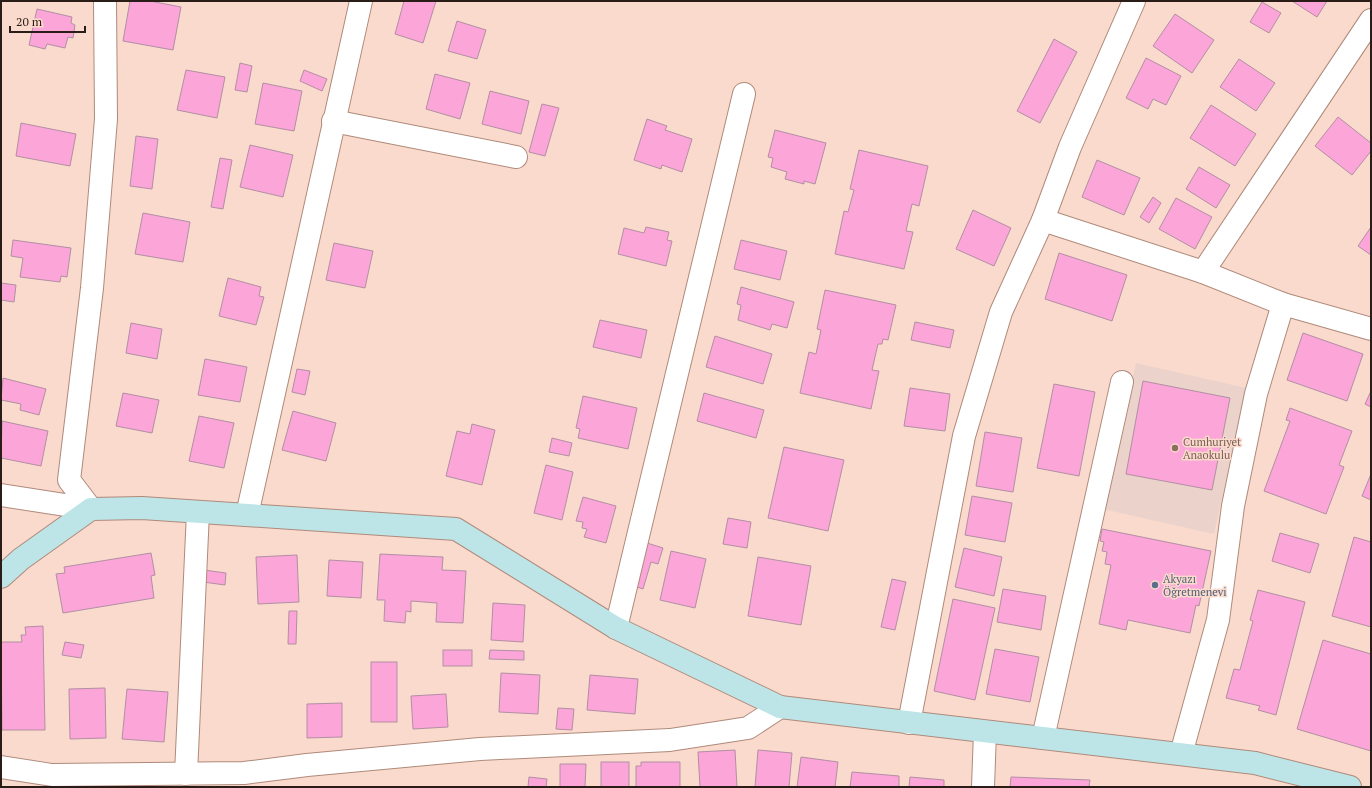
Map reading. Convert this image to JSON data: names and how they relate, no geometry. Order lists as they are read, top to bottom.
{
  "places": ["Cumhuriyet Anaokulu", "Akyazı Öğretmenevi"],
  "scale_bar": "20 m"
}
